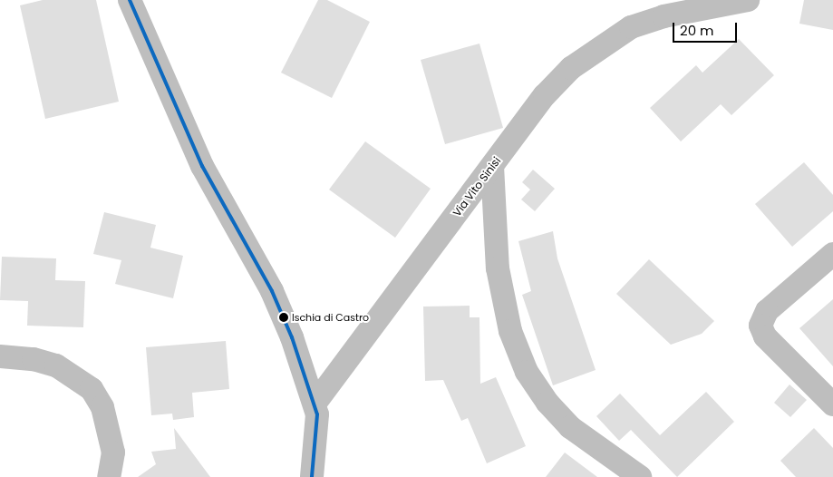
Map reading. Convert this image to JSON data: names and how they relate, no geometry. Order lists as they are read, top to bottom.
{
  "streets": {
    "street": ["Via Vito Sinisi"]
  },
  "places": ["Ischia di Castro"],
  "scale_bar": "20 m"
}
